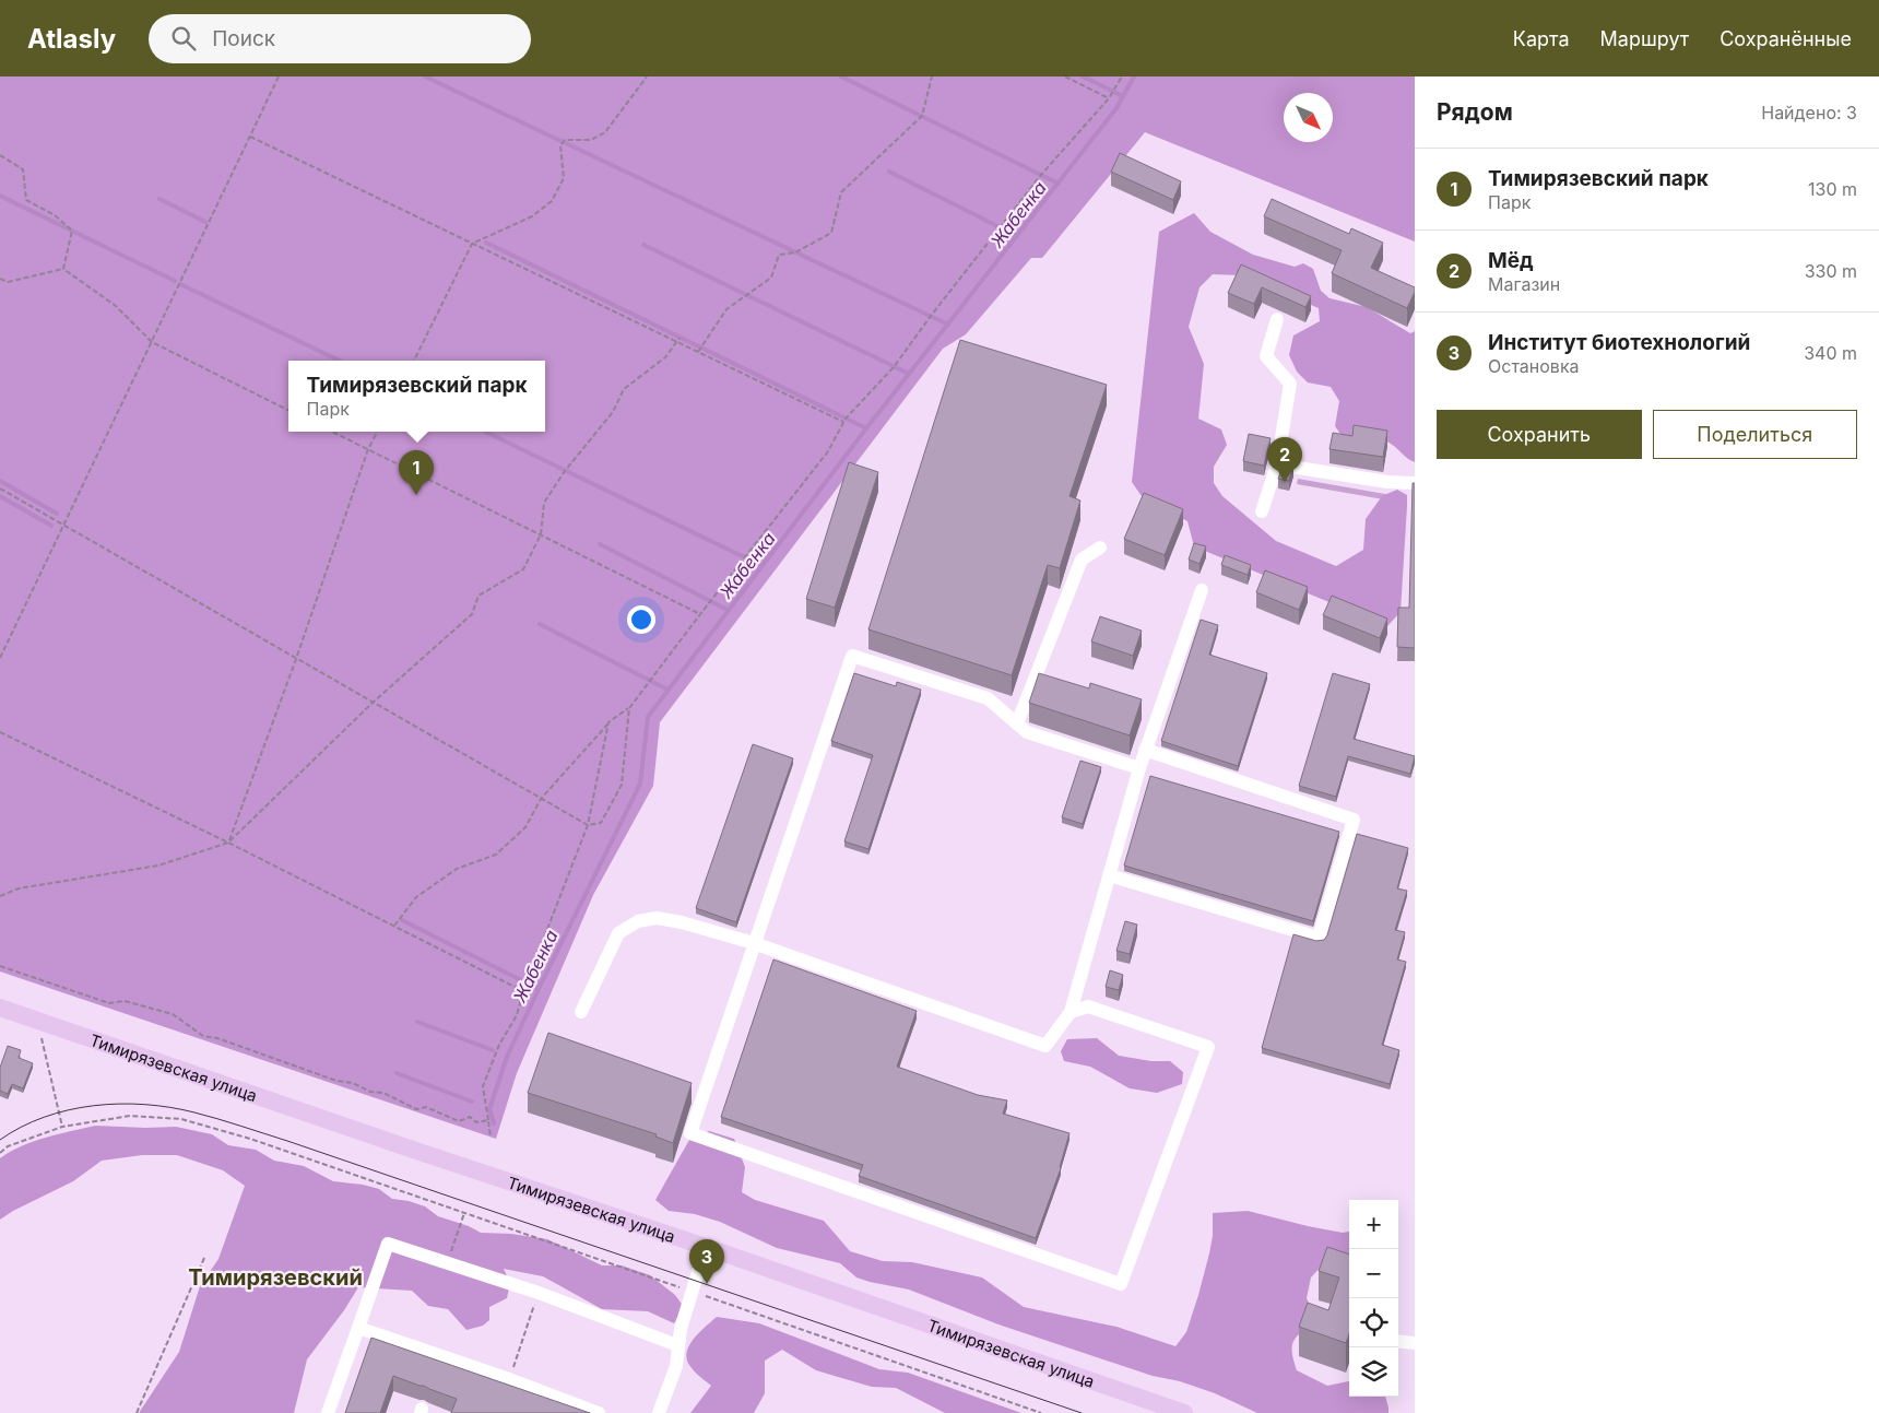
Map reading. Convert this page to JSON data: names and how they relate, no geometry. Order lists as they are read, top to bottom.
{
  "streets": {
    "main road": ["Тимирязевская улица"]
  },
  "districts": ["Тимирязевский"],
  "water": ["Жабенка"],
  "north": "bottom right",
  "page": {
    "header": "Atlasly",
    "search": "Поиск",
    "nav": ["Карта", "Маршрут", "Сохранённые"],
    "heading": ["Рядом", "Найдено: 3"],
    "list": [
      {
        "mark": "1",
        "name": "Тимирязевский парк",
        "note": "Парк",
        "value": "130 m"
      },
      {
        "mark": "2",
        "name": "Мёд",
        "note": "Магазин",
        "value": "330 m"
      },
      {
        "mark": "3",
        "name": "Институт биотехнологий",
        "note": "Остановка",
        "value": "340 m"
      }
    ],
    "popup": ["Тимирязевский парк", "Парк"],
    "buttons": ["Сохранить", "Поделиться"],
    "pins": ["2", "1", "3"],
    "map_buttons": ["+", "−"]
  }
}
